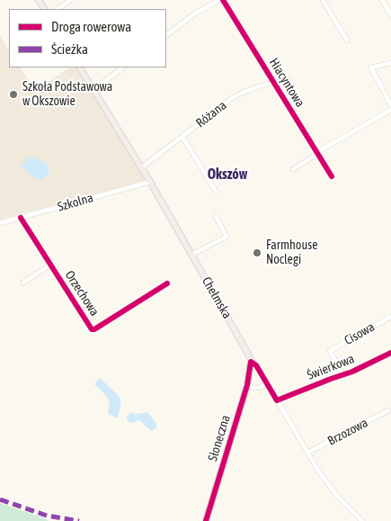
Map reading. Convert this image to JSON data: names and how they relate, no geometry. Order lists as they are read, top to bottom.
{
  "streets": {
    "main road": ["Chełmska", "Słoneczna"],
    "street": [
      "Hiacyntowa",
      "Różana",
      "Szkolna",
      "Orzechowa",
      "Cisowa",
      "Świerkowa",
      "Brzozowa"
    ]
  },
  "crossings": [
    ["Hiacyntowa", "Różana"],
    ["Różana", "Chełmska"],
    ["Szkolna", "Orzechowa"],
    ["Szkolna", "Chełmska"],
    ["Chełmska", "Świerkowa"],
    ["Chełmska", "Brzozowa"],
    ["Chełmska", "Słoneczna"],
    ["Cisowa", "Świerkowa"]
  ],
  "districts": ["Okszów"],
  "places": ["Szkoła Podstawowa w Okszowie", "Farmhouse Noclegi"],
  "legend": ["Droga rowerowa", "Ścieżka"]
}
